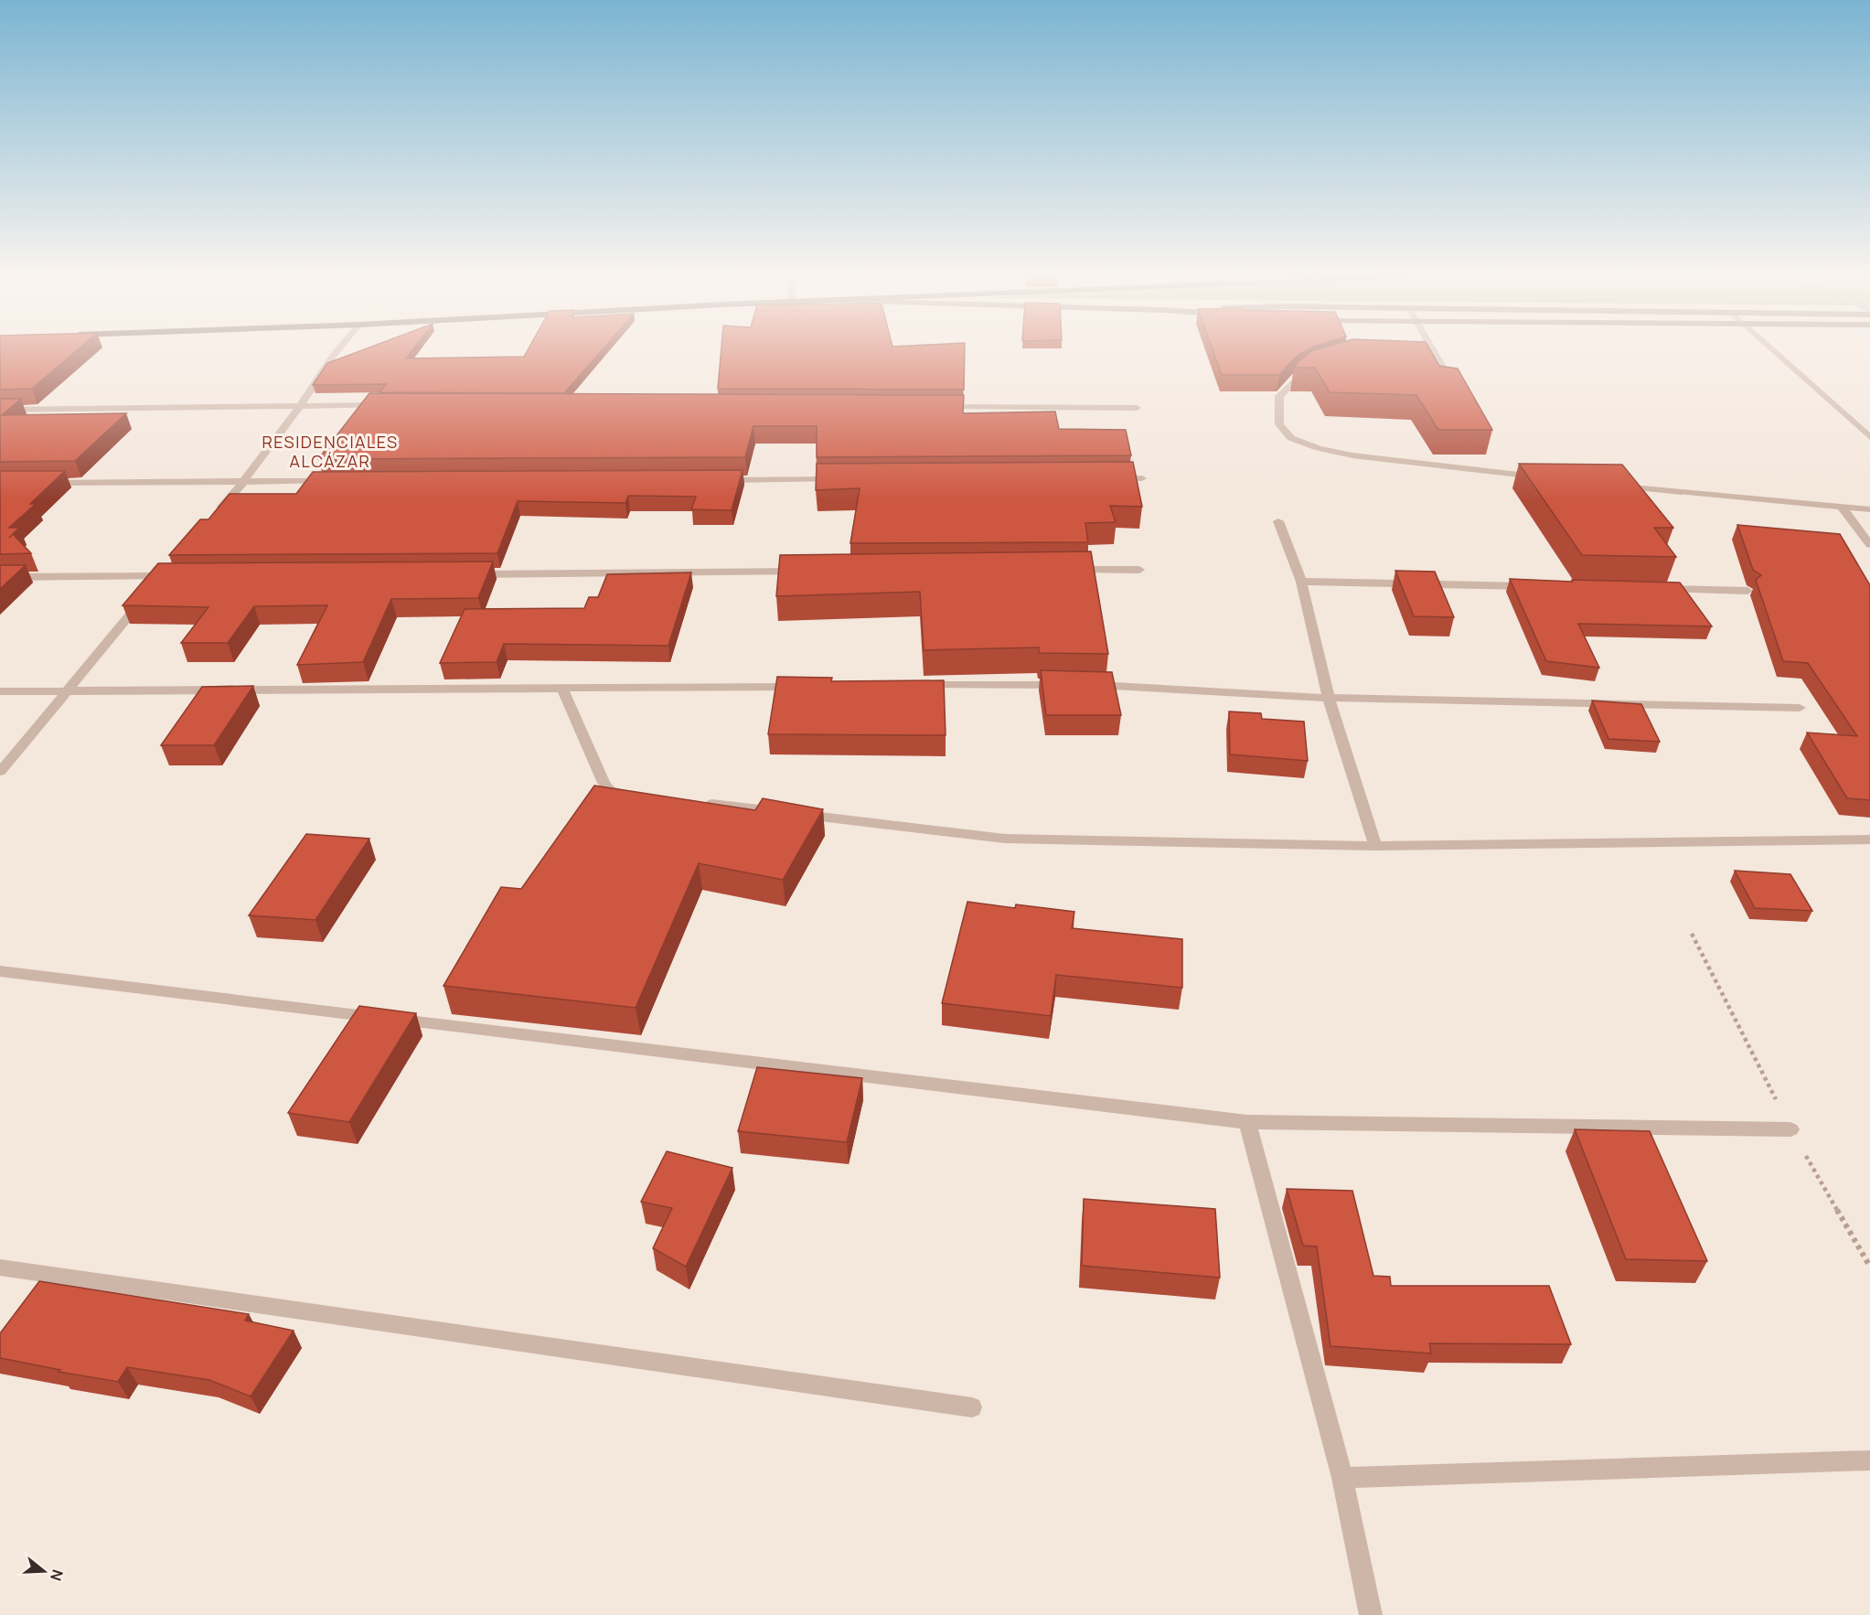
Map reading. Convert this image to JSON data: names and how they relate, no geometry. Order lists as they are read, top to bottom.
{
  "districts": ["RESIDENCIALES ALCÁZAR"],
  "north": "right"
}
